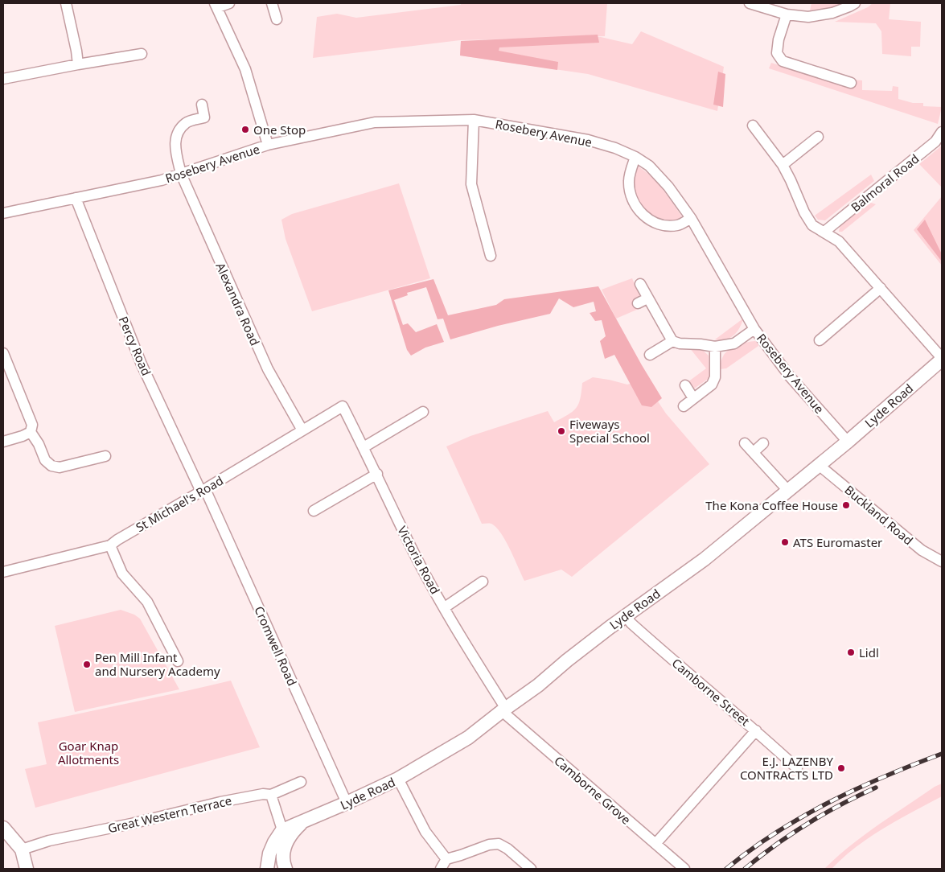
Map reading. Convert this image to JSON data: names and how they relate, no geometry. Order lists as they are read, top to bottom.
{
  "streets": {
    "street": [
      "Rosebery Avenue",
      "Balmoral Road",
      "Alexandra Road",
      "Percy Road",
      "Lyde Road",
      "St Michael's Road",
      "Buckland Road",
      "Victoria Road",
      "Cromwell Road",
      "Camborne Street",
      "Camborne Grove",
      "Great Western Terrace"
    ]
  },
  "crossings": [
    ["Rosebery Avenue", "Alexandra Road"],
    ["Rosebery Avenue", "Percy Road"],
    ["Rosebery Avenue", "Lyde Road"],
    ["Alexandra Road", "St Michael's Road"],
    ["Percy Road", "St Michael's Road"],
    ["Percy Road", "Cromwell Road"],
    ["Lyde Road", "Buckland Road"],
    ["Lyde Road", "Victoria Road"],
    ["Lyde Road", "Cromwell Road"],
    ["Lyde Road", "Camborne Street"],
    ["Lyde Road", "Camborne Grove"],
    ["St Michael's Road", "Victoria Road"],
    ["St Michael's Road", "Cromwell Road"],
    ["Victoria Road", "Camborne Grove"]
  ],
  "parks": ["Goar Knap Allotments"],
  "places": [
    "One Stop",
    "Fiveways Special School",
    "The Kona Coffee House",
    "ATS Euromaster",
    "Lidl",
    "Pen Mill Infant and Nursery Academy",
    "E.J. LAZENBY CONTRACTS LTD"
  ]
}
